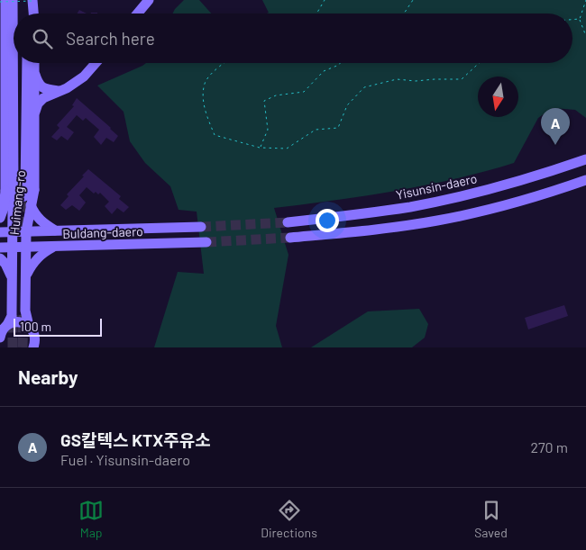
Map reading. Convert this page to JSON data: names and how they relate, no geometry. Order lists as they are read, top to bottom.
{
  "streets": {
    "main road": ["Yisunsin-daero", "Huimang-ro", "Buldang-daero"]
  },
  "crossings": [
    ["Huimang-ro", "Buldang-daero"]
  ],
  "scale_bar": "100 m",
  "north": "bottom",
  "page": {
    "search": "Search here",
    "pins": "A",
    "scale": "100 m",
    "heading": "Nearby",
    "list": [
      {
        "mark": "A",
        "name": "GS칼텍스 KTX주유소",
        "note": "Fuel · Yisunsin-daero",
        "value": "270 m"
      }
    ],
    "nav": ["Map", "Directions", "Saved"]
  }
}
